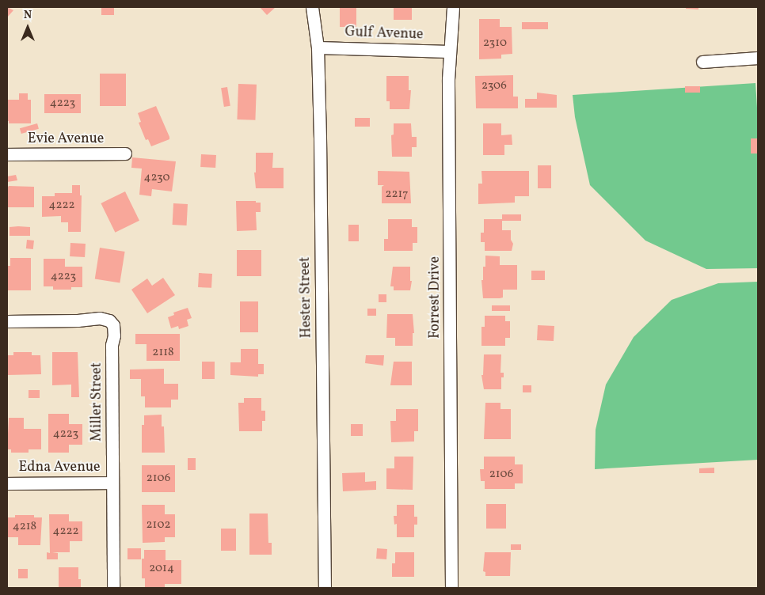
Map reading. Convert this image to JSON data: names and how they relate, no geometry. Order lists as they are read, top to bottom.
{
  "streets": {
    "street": [
      "Gulf Avenue",
      "Evie Avenue",
      "Hester Street",
      "Forrest Drive",
      "Miller Street",
      "Edna Avenue"
    ]
  },
  "crossings": [
    ["Gulf Avenue", "Hester Street"],
    ["Gulf Avenue", "Forrest Drive"],
    ["Miller Street", "Edna Avenue"]
  ],
  "house_numbers": [
    "2310",
    "2306",
    "4223",
    "4230",
    "2217",
    "4222",
    "4223",
    "2118",
    "4223",
    "2106",
    "2106",
    "2102",
    "4218",
    "4222",
    "2014"
  ],
  "north": "top"
}
